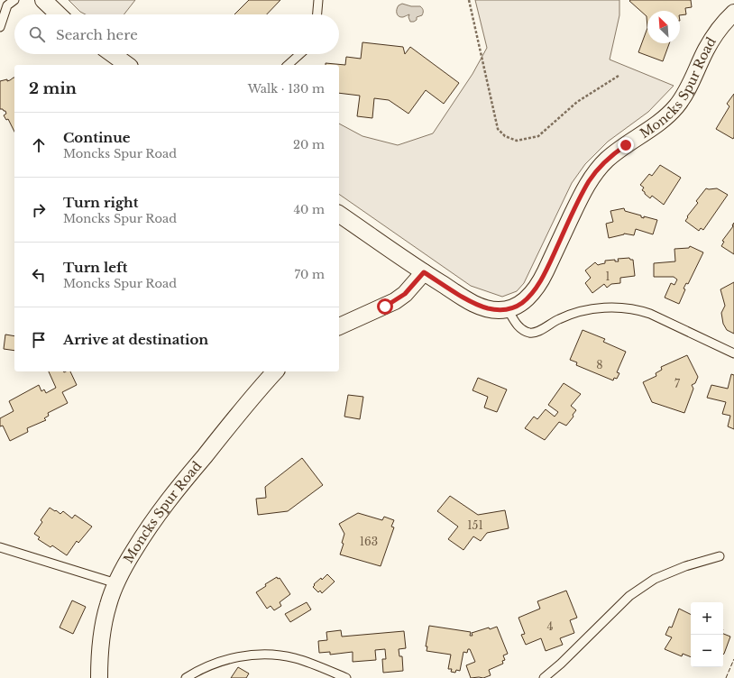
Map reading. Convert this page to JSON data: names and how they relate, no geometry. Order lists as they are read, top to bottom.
{
  "streets": {
    "street": ["Moncks Spur Road"]
  },
  "house_numbers": [
    "1",
    "8",
    "7",
    "151",
    "163",
    "4"
  ],
  "north": "top left",
  "page": {
    "search": "Search here",
    "heading": ["2 min", "Walk · 130 m"],
    "list": [
      ["Continue", "Moncks Spur Road", "20 m"],
      ["Turn right", "Moncks Spur Road", "40 m"],
      ["Turn left", "Moncks Spur Road", "70 m"],
      "Arrive at destination"
    ],
    "map_buttons": ["+", "−"]
  }
}
